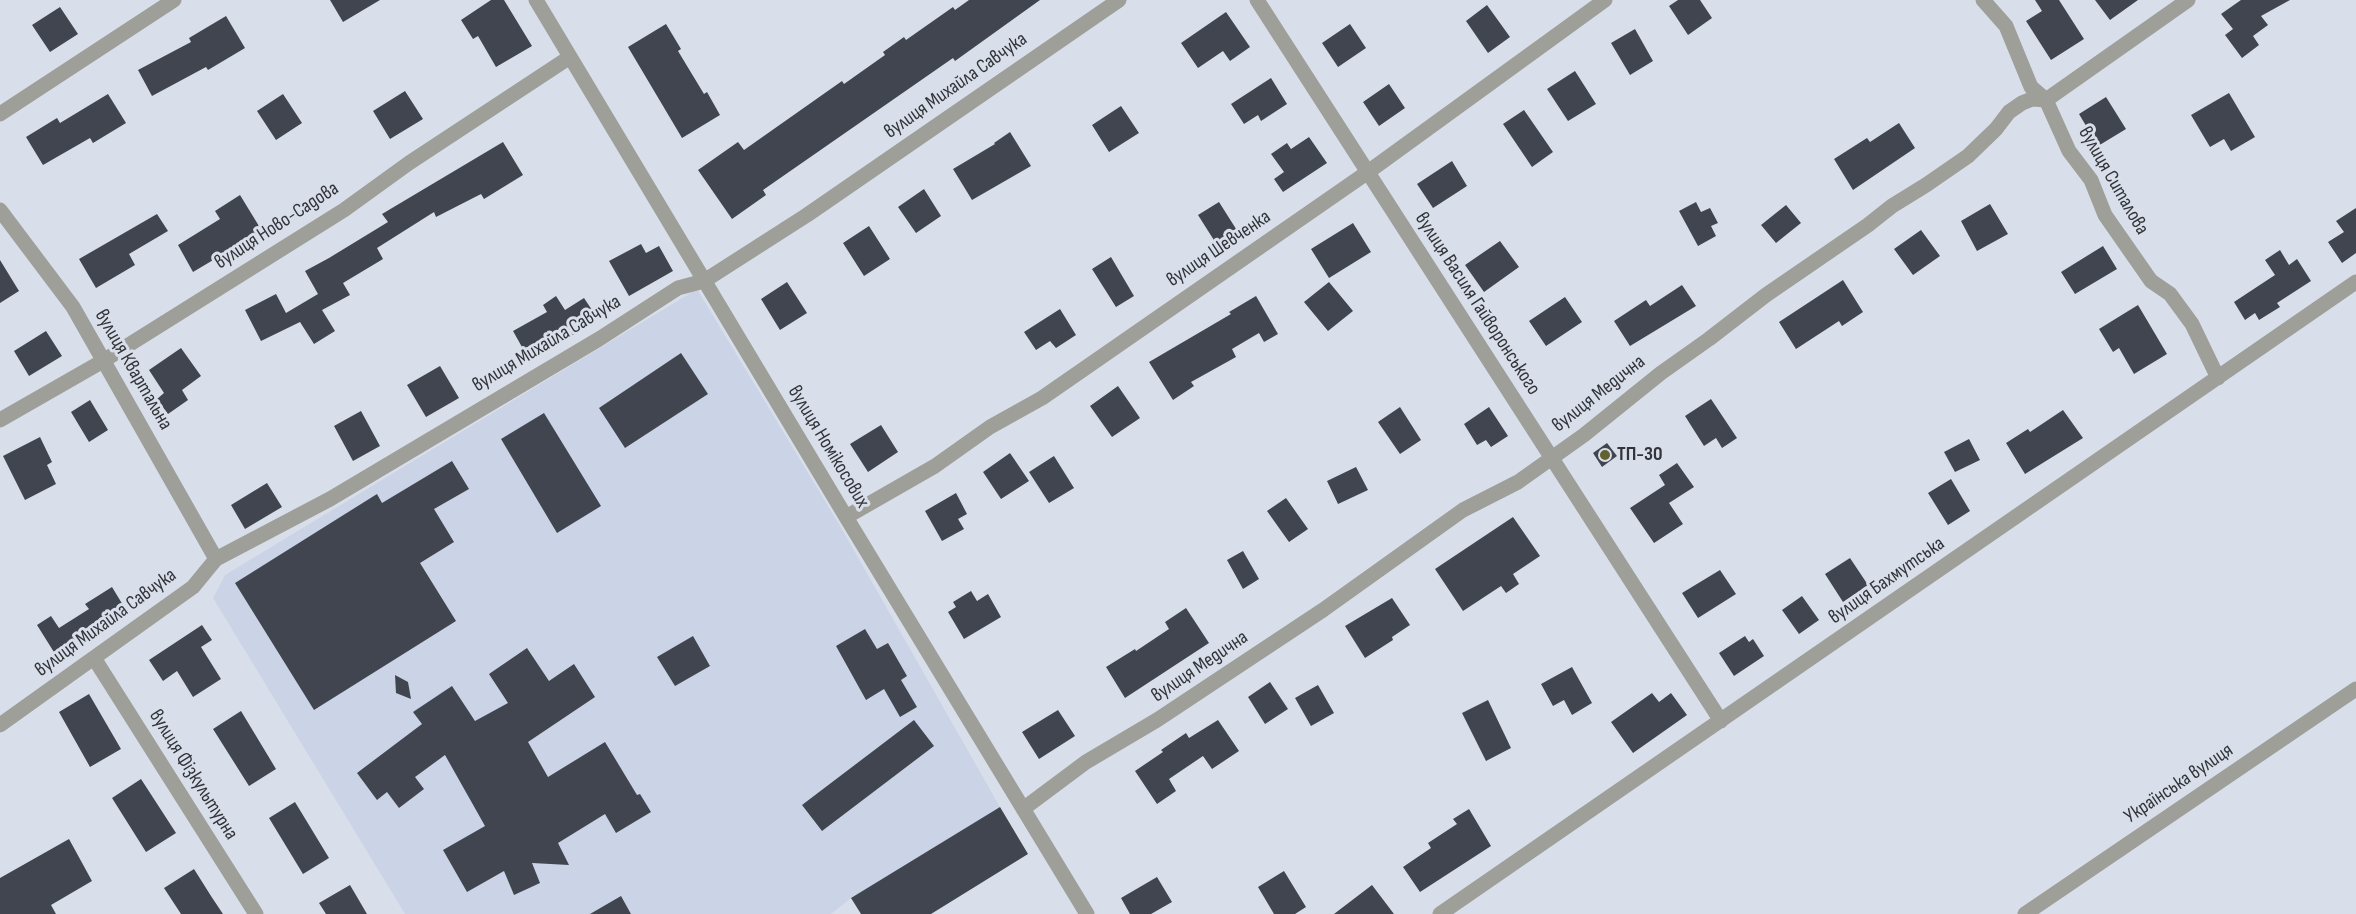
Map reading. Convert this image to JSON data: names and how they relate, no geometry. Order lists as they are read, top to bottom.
{
  "streets": {
    "street": [
      "вулиця Михайла Савчука",
      "вулиця Ситалова",
      "вулиця Ново-Садова",
      "вулиця Шевченка",
      "вулиця Василя Гайворонського",
      "вулиця Квартальна",
      "вулиця Медична",
      "вулиця Номікосових",
      "вулиця Бахмутська",
      "вулиця Фізкультурна",
      "Українська вулиця"
    ]
  },
  "crossings": [
    ["вулиця Михайла Савчука", "вулиця Квартальна"],
    ["вулиця Михайла Савчука", "вулиця Номікосових"],
    ["вулиця Михайла Савчука", "вулиця Фізкультурна"],
    ["вулиця Ситалова", "вулиця Медична"],
    ["вулиця Ситалова", "вулиця Бахмутська"],
    ["вулиця Ново-Садова", "вулиця Квартальна"],
    ["вулиця Ново-Садова", "вулиця Номікосових"],
    ["вулиця Шевченка", "вулиця Василя Гайворонського"],
    ["вулиця Шевченка", "вулиця Номікосових"],
    ["вулиця Василя Гайворонського", "вулиця Медична"],
    ["вулиця Василя Гайворонського", "вулиця Бахмутська"],
    ["вулиця Медична", "вулиця Номікосових"]
  ],
  "places": ["ТП-30"]
}
